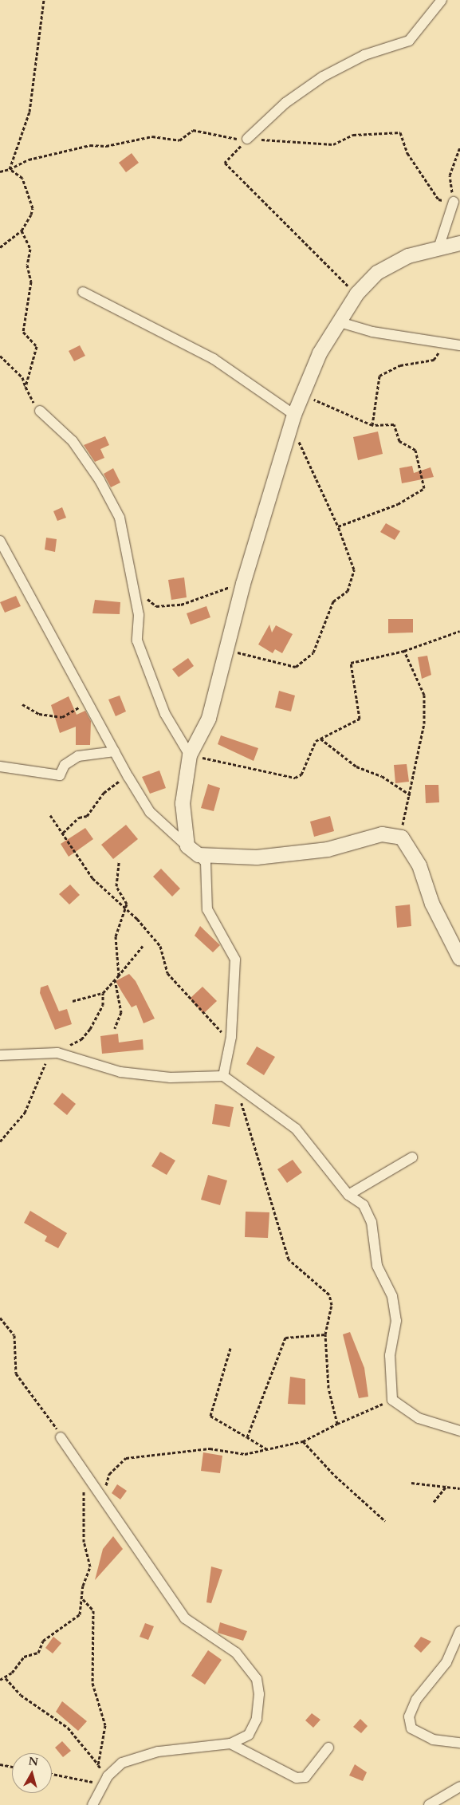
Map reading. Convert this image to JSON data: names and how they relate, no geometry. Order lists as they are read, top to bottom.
{
  "north": "top"
}
